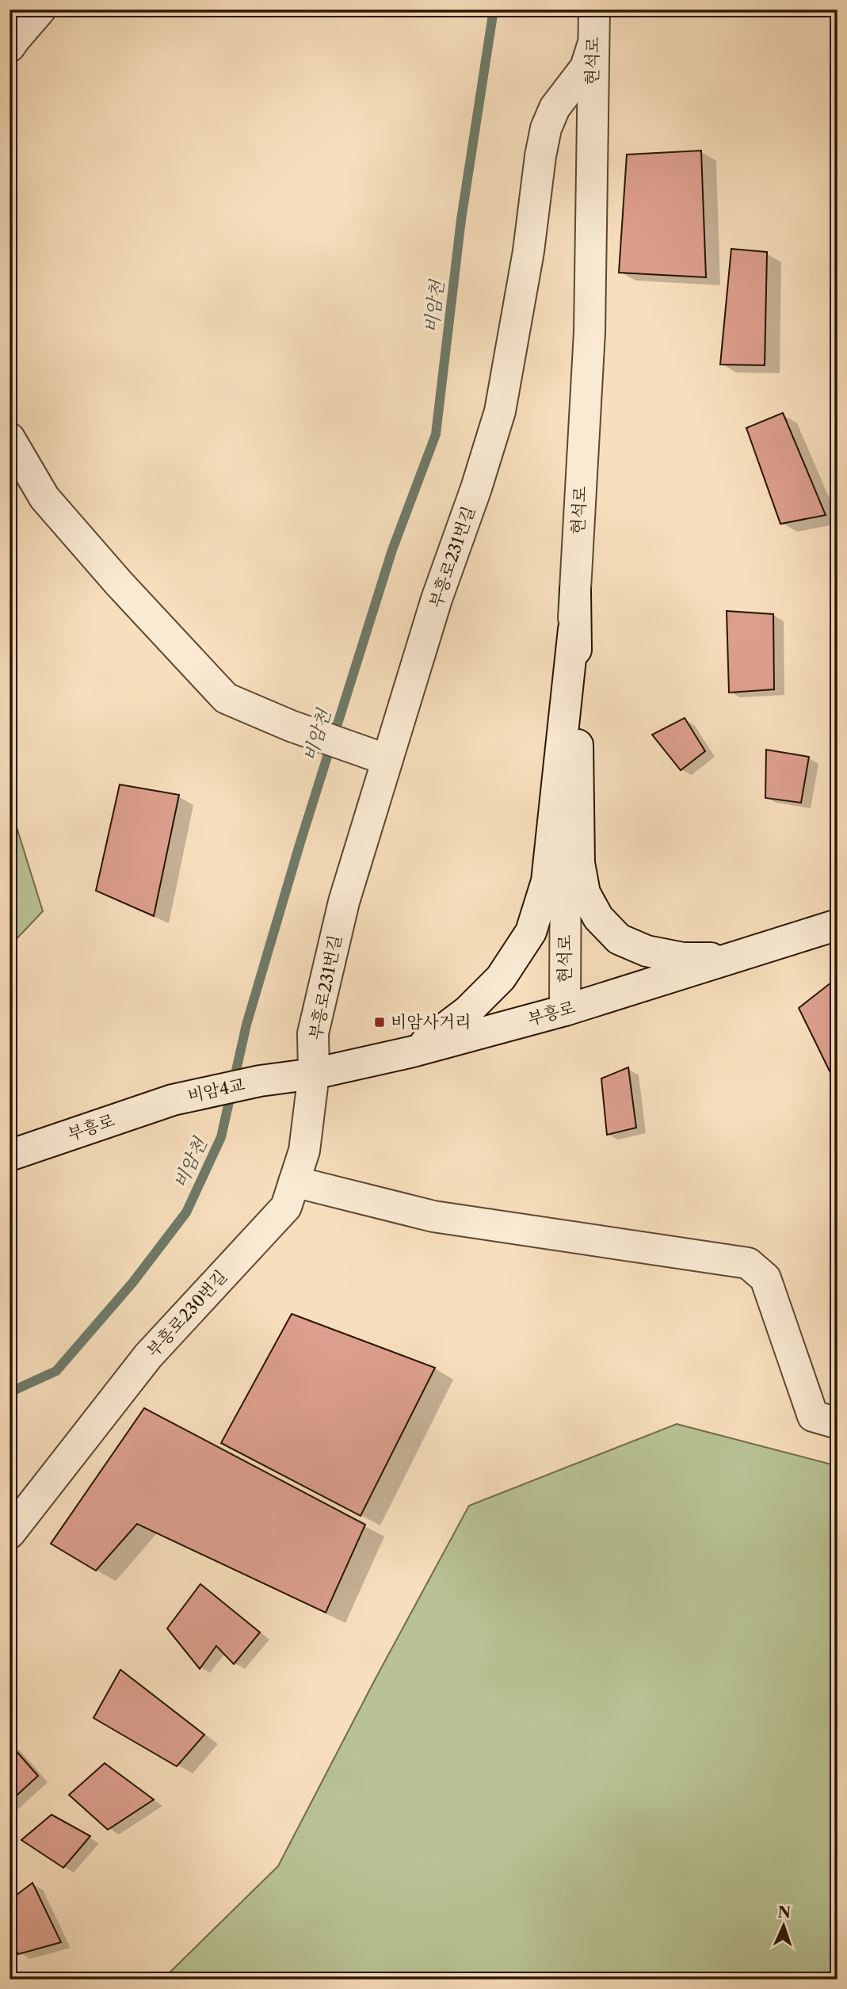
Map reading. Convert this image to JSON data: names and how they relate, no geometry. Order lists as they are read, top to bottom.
{
  "streets": {
    "street": [
      "현석로",
      "부흥로231번길",
      "부흥로",
      "비암4교",
      "부흥로230번길"
    ]
  },
  "crossings": [
    ["현석로", "부흥로231번길"],
    ["현석로", "부흥로"],
    ["부흥로231번길", "부흥로"],
    ["부흥로231번길", "부흥로230번길"],
    ["부흥로", "비암4교"],
    ["부흥로", "부흥로230번길"]
  ],
  "water": ["비암천"],
  "places": {
    "transit": ["비암사거리"]
  },
  "north": "top"
}
